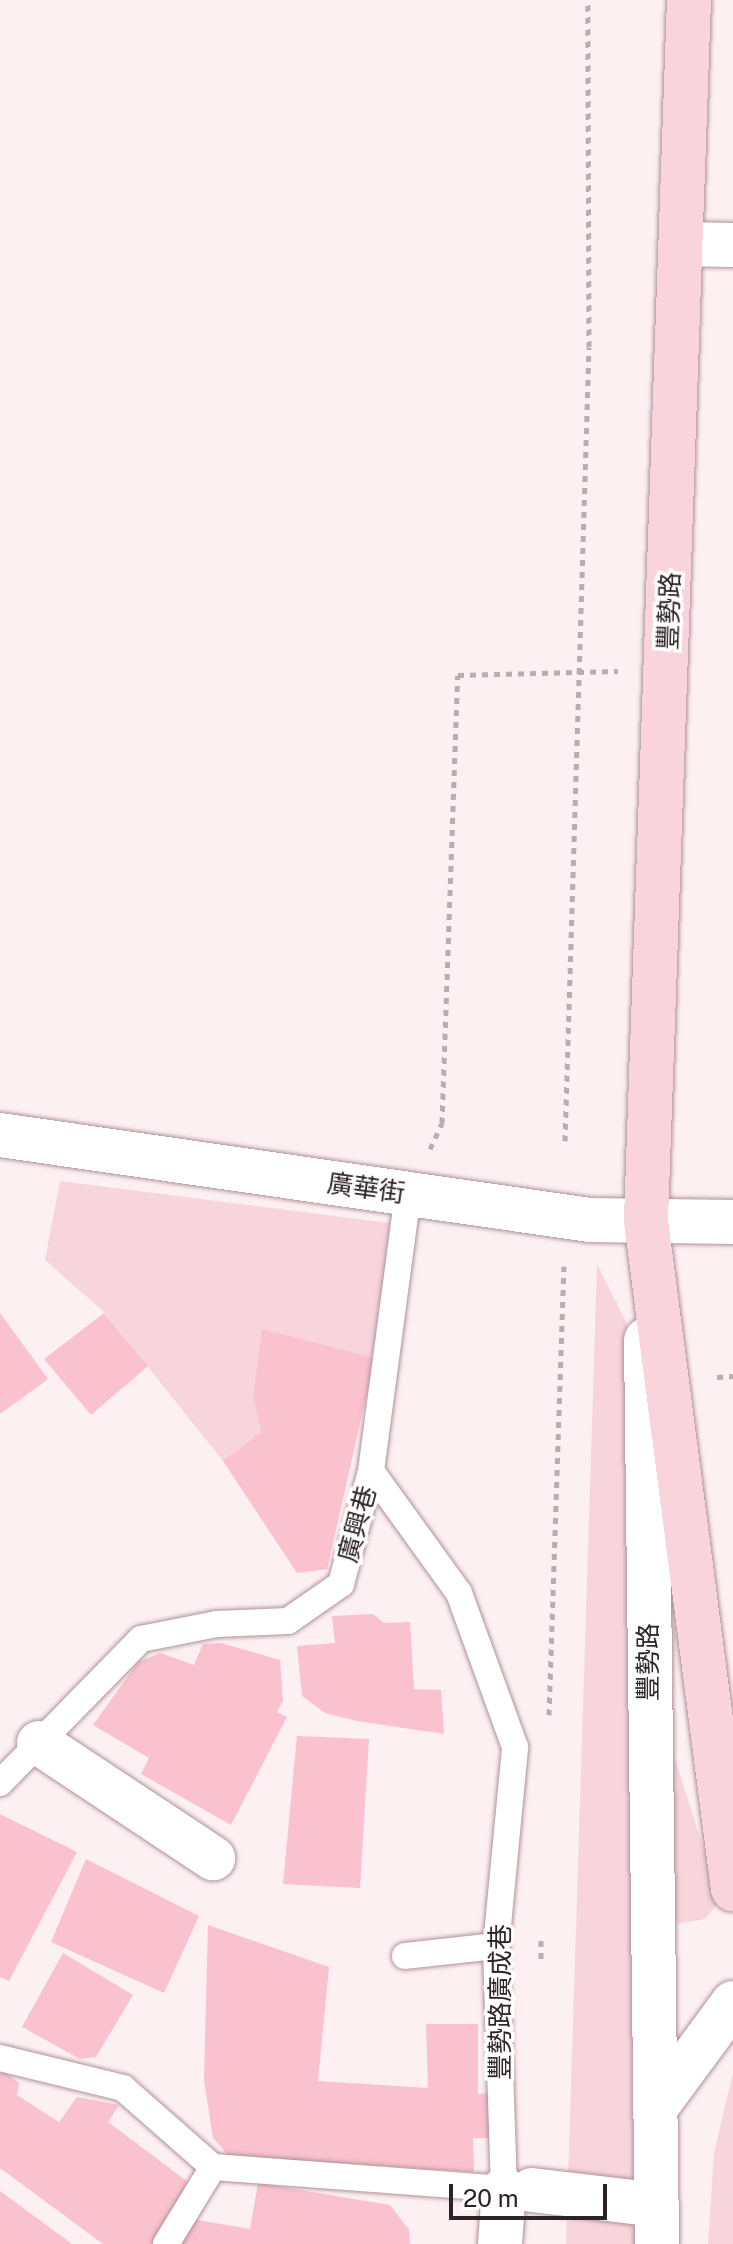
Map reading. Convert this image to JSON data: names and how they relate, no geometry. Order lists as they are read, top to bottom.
{
  "streets": {
    "main road": ["豐勢路"],
    "street": ["廣華街"],
    "lane": ["廣興巷", "豐勢路廣成巷"]
  },
  "crossings": [
    ["豐勢路", "廣華街"],
    ["廣華街", "廣興巷"],
    ["廣興巷", "豐勢路廣成巷"]
  ],
  "scale_bar": "20 m"
}
